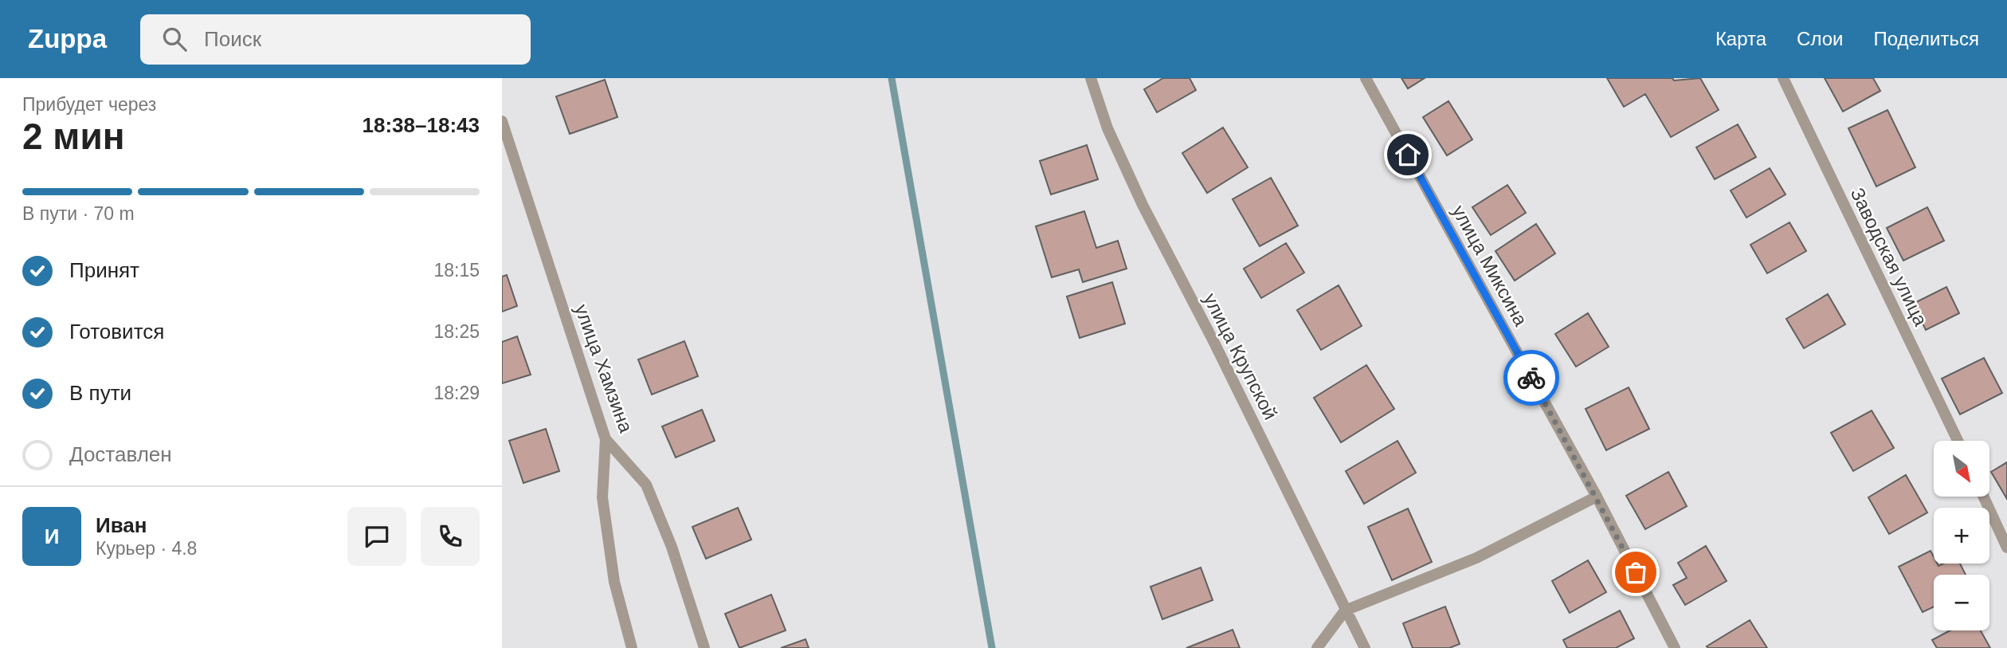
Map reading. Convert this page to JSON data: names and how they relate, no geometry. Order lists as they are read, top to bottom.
{
  "streets": {
    "street": [
      "Заводская улица",
      "улица Миксина",
      "улица Крупской",
      "улица Хамзина"
    ]
  },
  "north": "bottom right",
  "page": {
    "header": "Zuppa",
    "search": "Поиск",
    "nav": ["Карта", "Слои", "Поделиться"],
    "heading": ["2 мин", "Прибудет через", "18:38–18:43"],
    "panel": ["Иван", "Курьер · 4.8"],
    "bar": "В пути · 70 m",
    "list": [
      ["Принят", "18:15"],
      ["Готовится", "18:25"],
      ["В пути", "18:29"],
      "Доставлен"
    ],
    "map_buttons": ["+", "−"],
    "round": "И"
  }
}
